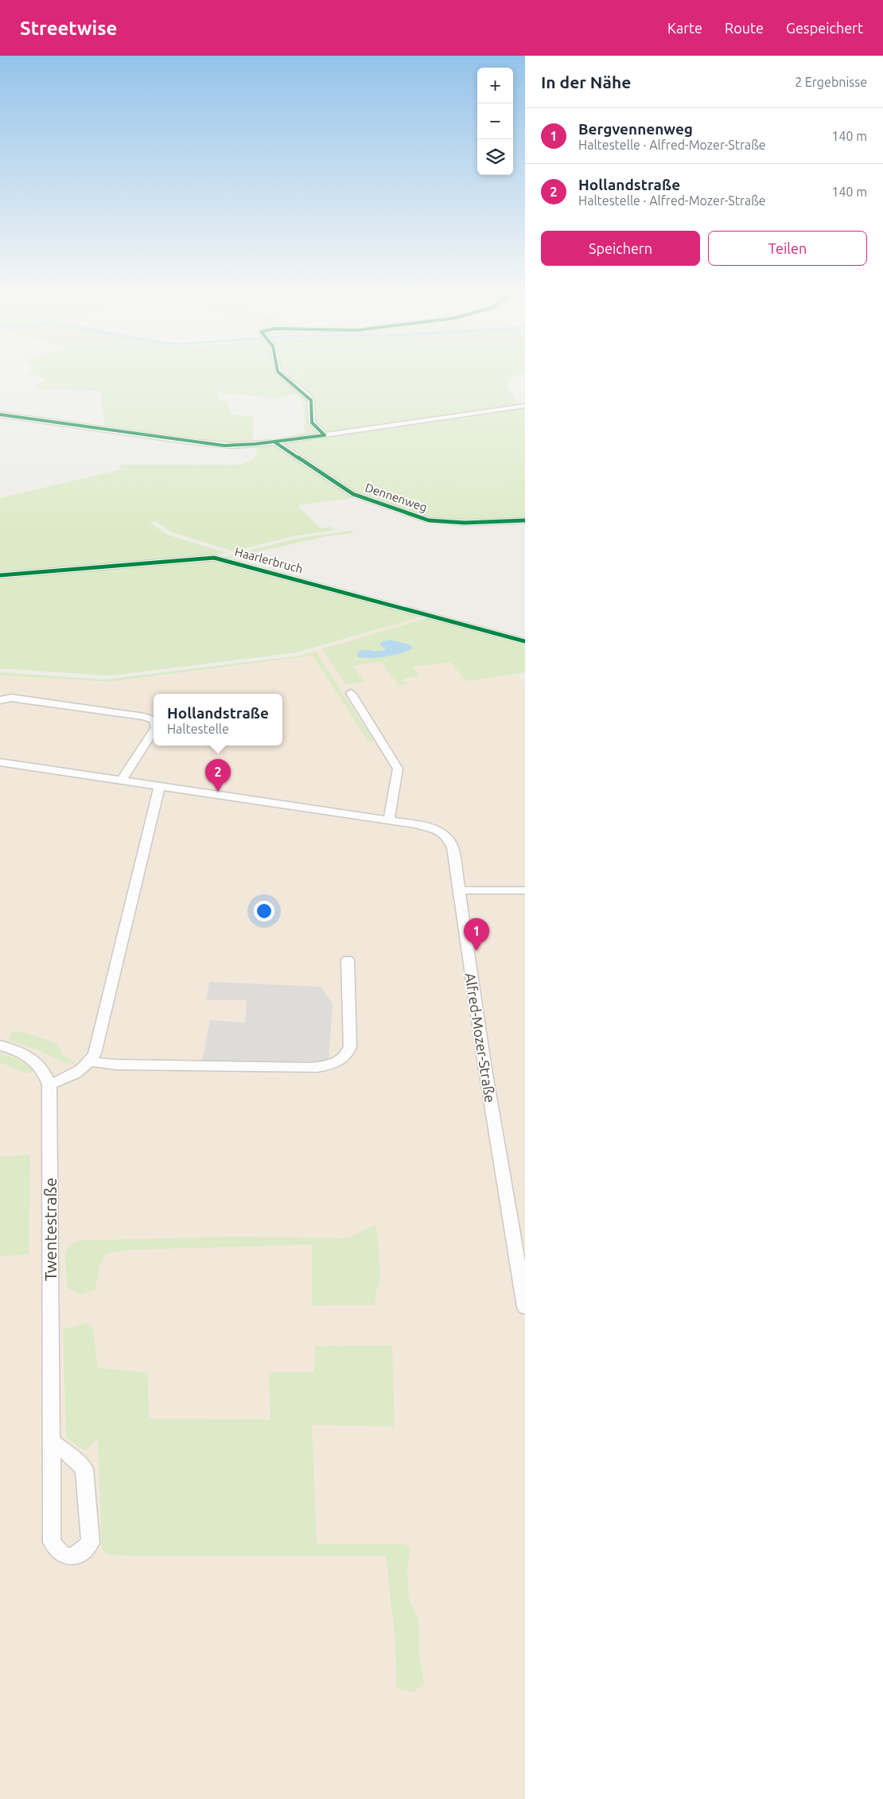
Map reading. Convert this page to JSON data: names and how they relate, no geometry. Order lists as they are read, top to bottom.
{
  "streets": {
    "street": [
      "Dennenweg",
      "Haarlerbruch",
      "Alfred-Mozer-Straße",
      "Twentestraße"
    ]
  },
  "page": {
    "header": "Streetwise",
    "nav": ["Karte", "Route", "Gespeichert"],
    "heading": ["In der Nähe", "2 Ergebnisse"],
    "map_buttons": ["+", "−"],
    "list": [
      {
        "mark": "1",
        "name": "Bergvennenweg",
        "note": "Haltestelle · Alfred-Mozer-Straße",
        "value": "140 m"
      },
      {
        "mark": "2",
        "name": "Hollandstraße",
        "note": "Haltestelle · Alfred-Mozer-Straße",
        "value": "140 m"
      }
    ],
    "buttons": ["Speichern", "Teilen"],
    "popup": ["Hollandstraße", "Haltestelle"],
    "pins": ["2", "1"]
  }
}
